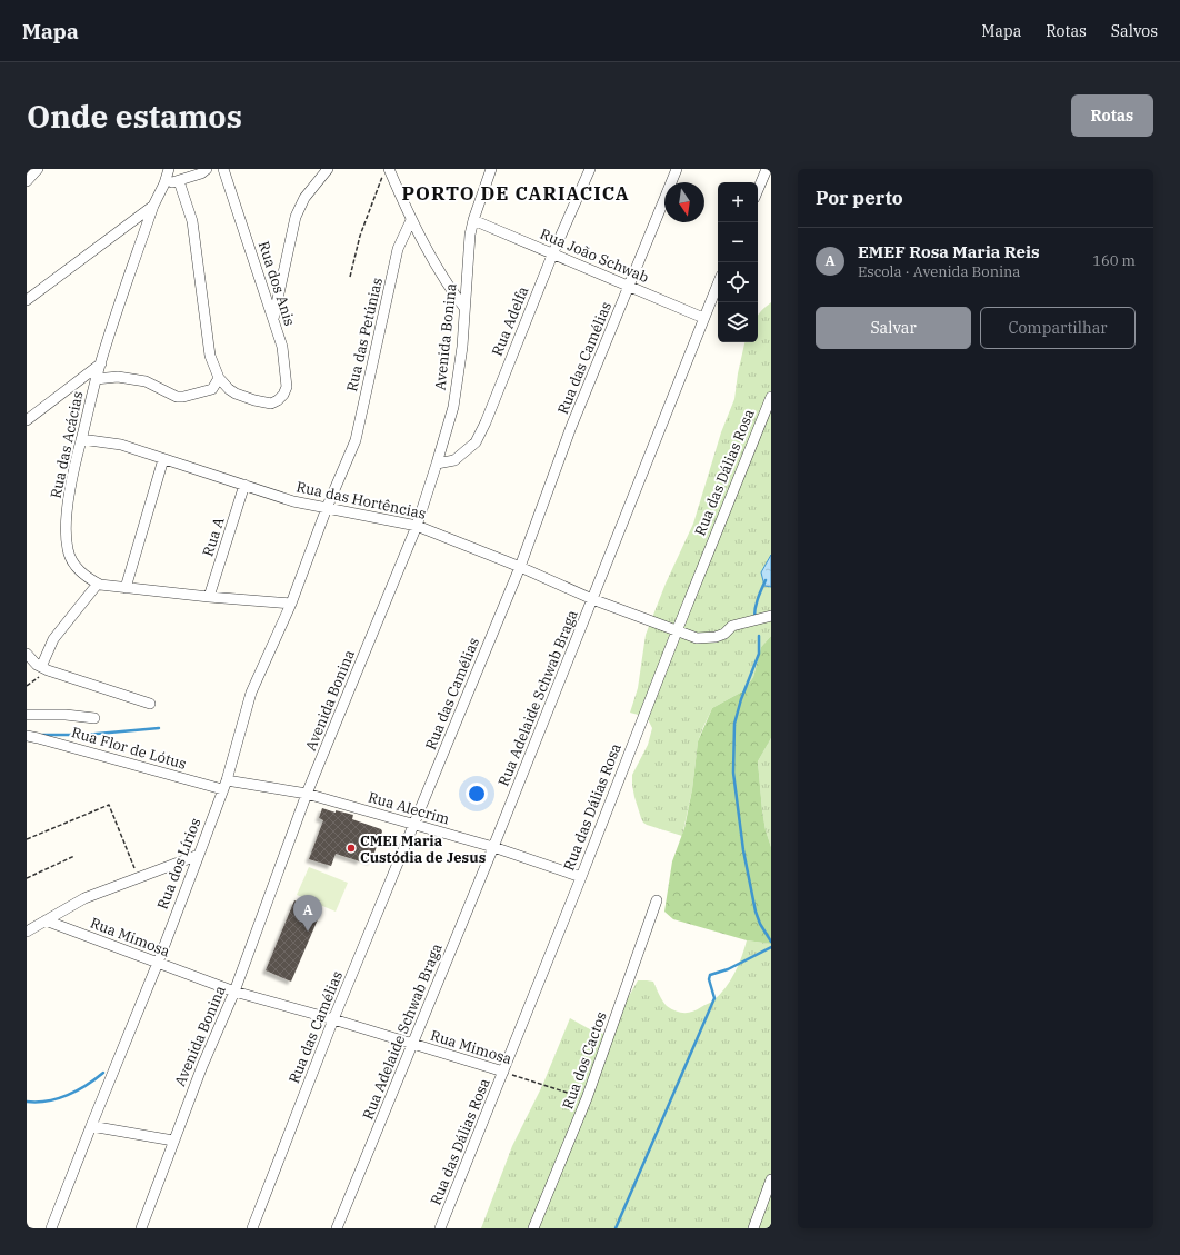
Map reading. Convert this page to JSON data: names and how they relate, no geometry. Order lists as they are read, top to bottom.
{
  "streets": {
    "street": [
      "Rua João Schwab",
      "Rua dos Anis",
      "Rua Adelfa",
      "Rua das Petúnias",
      "Avenida Bonina",
      "Rua das Camélias",
      "Rua das Acácias",
      "Rua das Dálias Rosa",
      "Rua das Hortências",
      "Rua A",
      "Rua Adelaide Schwab Braga",
      "Rua Flor de Lótus",
      "Rua Alecrim",
      "Rua dos Lírios",
      "Rua Mimosa",
      "Rua dos Cactos"
    ]
  },
  "crossings": [
    ["Rua João Schwab", "Rua Adelfa"],
    ["Rua João Schwab", "Avenida Bonina"],
    ["Rua João Schwab", "Rua das Camélias"],
    ["Rua João Schwab", "Rua Adelaide Schwab Braga"],
    ["Rua Adelfa", "Avenida Bonina"],
    ["Rua das Petúnias", "Rua das Hortências"],
    ["Rua das Petúnias", "Rua dos Lírios"],
    ["Avenida Bonina", "Rua das Hortências"],
    ["Avenida Bonina", "Rua Alecrim"],
    ["Avenida Bonina", "Rua Mimosa"],
    ["Rua das Camélias", "Rua das Hortências"],
    ["Rua das Camélias", "Rua Alecrim"],
    ["Rua das Camélias", "Rua Mimosa"],
    ["Rua das Acácias", "Rua das Hortências"],
    ["Rua das Acácias", "Rua A"],
    ["Rua das Acácias", "Rua dos Lírios"],
    ["Rua das Dálias Rosa", "Rua das Hortências"],
    ["Rua das Dálias Rosa", "Rua Alecrim"],
    ["Rua das Dálias Rosa", "Rua Mimosa"],
    ["Rua das Hortências", "Rua A"],
    ["Rua das Hortências", "Rua Adelaide Schwab Braga"],
    ["Rua das Hortências", "Rua dos Lírios"],
    ["Rua Adelaide Schwab Braga", "Rua Alecrim"],
    ["Rua Adelaide Schwab Braga", "Rua Mimosa"],
    ["Rua Flor de Lótus", "Rua Alecrim"],
    ["Rua Flor de Lótus", "Rua dos Lírios"],
    ["Rua Alecrim", "Rua dos Lírios"],
    ["Rua dos Lírios", "Rua Mimosa"],
    ["Rua Mimosa", "Rua dos Cactos"]
  ],
  "districts": ["PORTO DE CARIACICA"],
  "places": ["CMEI Maria Custódia de Jesus"],
  "north": "bottom",
  "page": {
    "header": "Mapa",
    "nav": ["Mapa", "Rotas", "Salvos"],
    "buttons": [
      "Rotas",
      ["Salvar", "Compartilhar"]
    ],
    "title": "Onde estamos",
    "heading": "Por perto",
    "map_buttons": ["+", "−"],
    "list": [
      {
        "mark": "A",
        "name": "EMEF Rosa Maria Reis",
        "note": "Escola · Avenida Bonina",
        "value": "160 m"
      }
    ],
    "pins": "A"
  }
}
